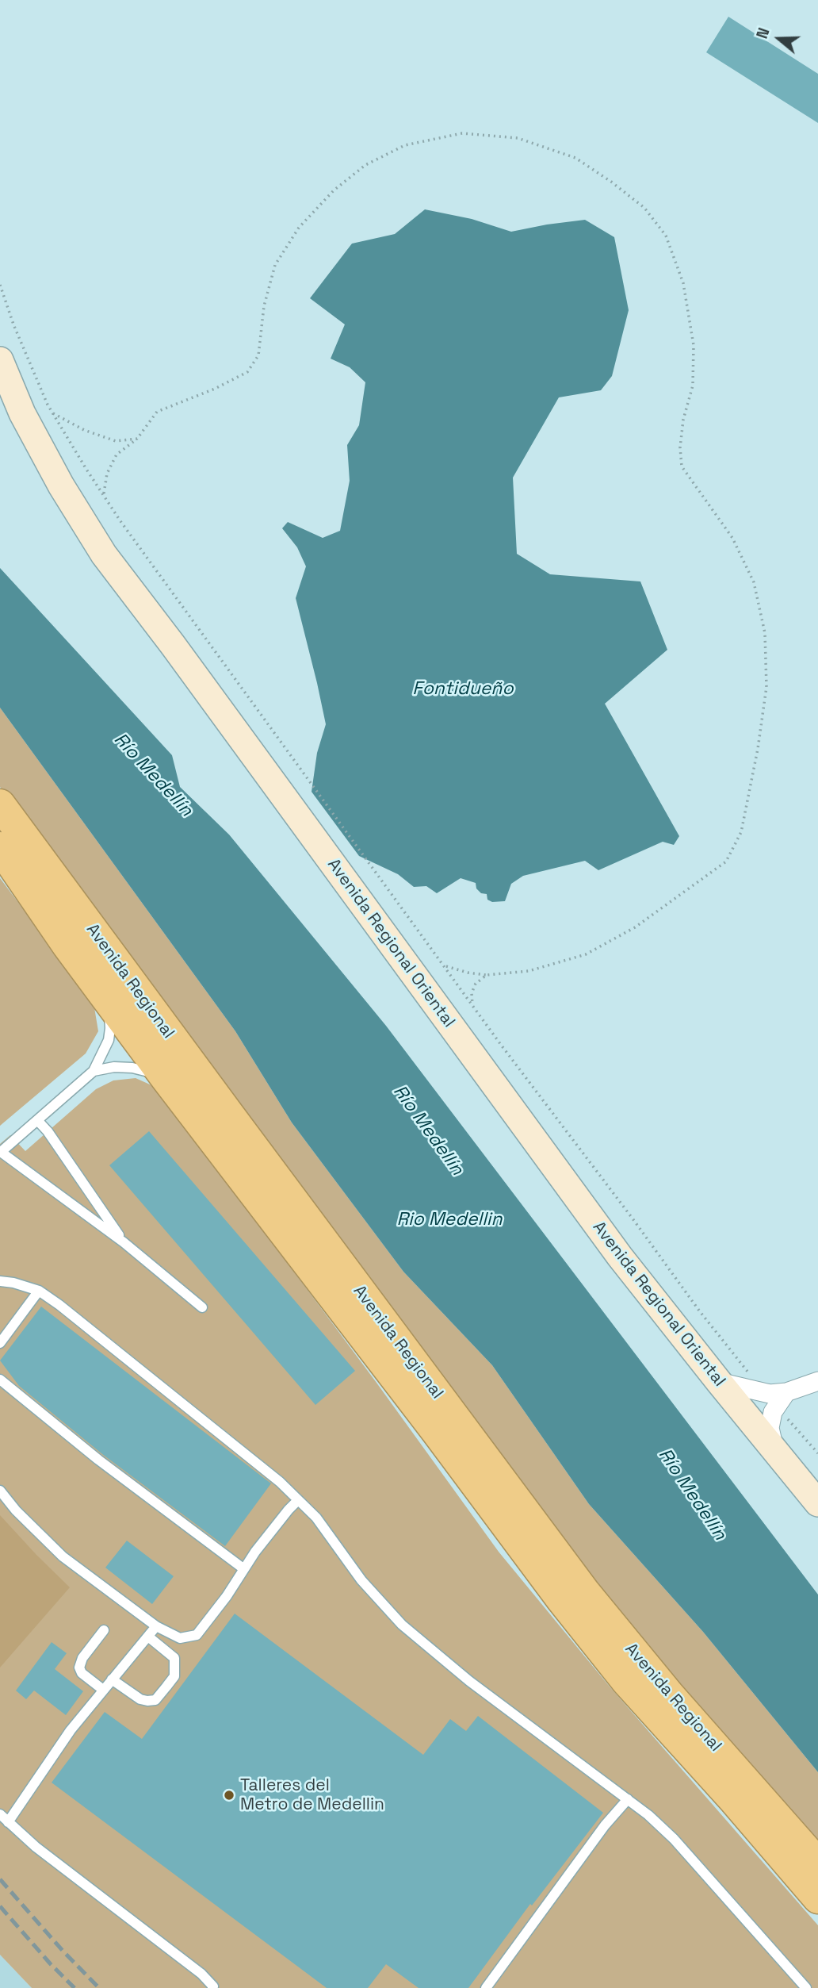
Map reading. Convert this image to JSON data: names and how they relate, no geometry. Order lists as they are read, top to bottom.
{
  "streets": {
    "highway": ["Avenida Regional"],
    "main road": ["Avenida Regional Oriental"]
  },
  "water": ["Fontidueño", "Río Medellín", "Rio Medellin"],
  "places": ["Talleres del Metro de Medellin"],
  "north": "left"
}
